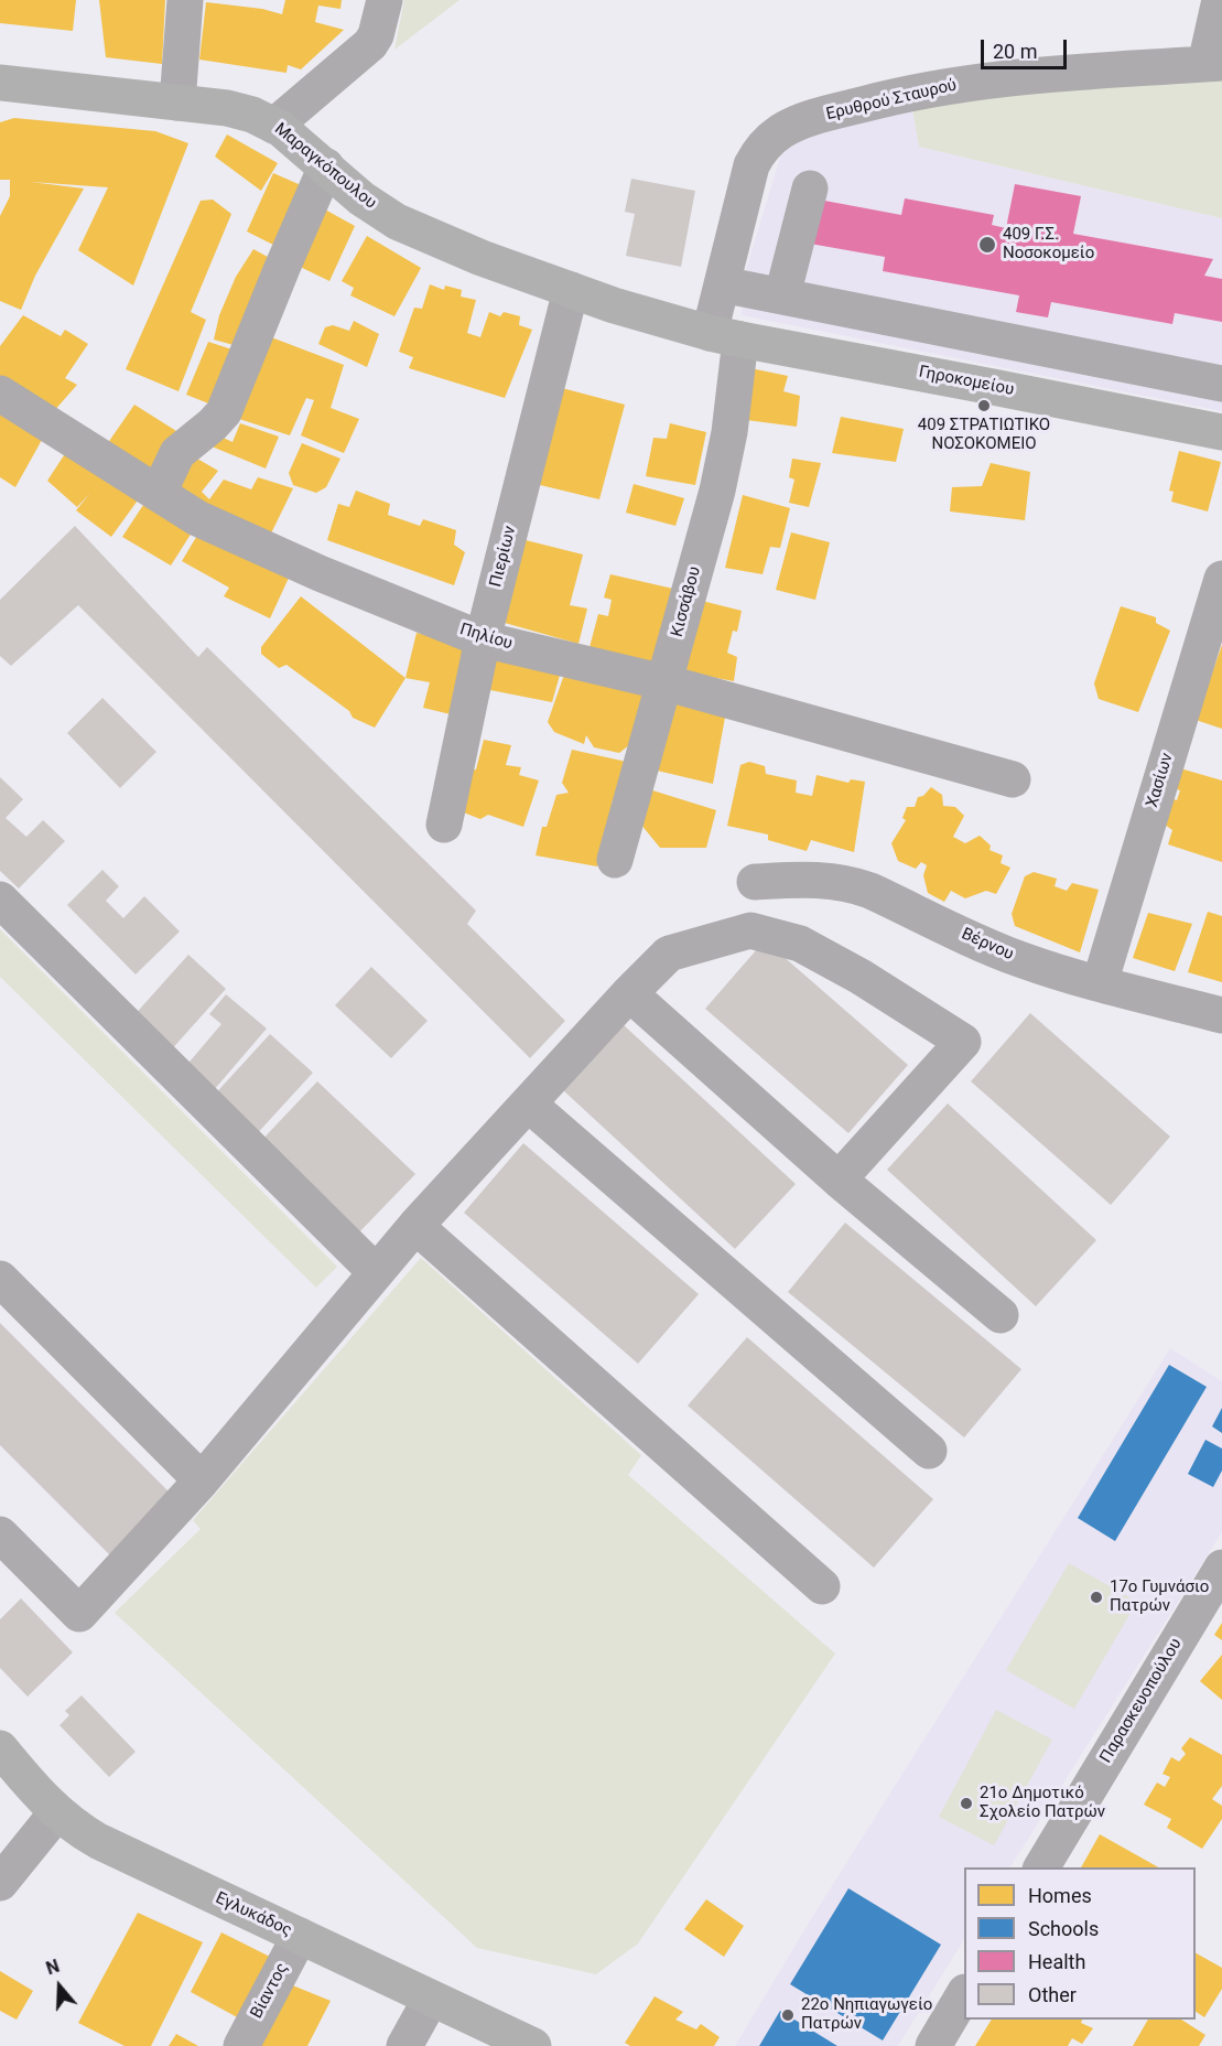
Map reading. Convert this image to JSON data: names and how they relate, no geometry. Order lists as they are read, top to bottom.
{
  "streets": {
    "main road": ["Μαραγκόπουλου", "Γηροκομείου", "Εγλυκάδος"],
    "street": [
      "Ερυθρού Σταυρού",
      "Πιερίων",
      "Κισσάβου",
      "Πηλίου",
      "Χασίων",
      "Βέρνου",
      "Παρασκευοπούλου",
      "Βίαντος"
    ]
  },
  "crossings": [
    ["Ερυθρού Σταυρού", "Μαραγκόπουλου"],
    ["Ερυθρού Σταυρού", "Γηροκομείου"],
    ["Ερυθρού Σταυρού", "Κισσάβου"],
    ["Μαραγκόπουλου", "Γηροκομείου"],
    ["Μαραγκόπουλου", "Πιερίων"],
    ["Μαραγκόπουλου", "Κισσάβου"],
    ["Γηροκομείου", "Κισσάβου"],
    ["Πιερίων", "Πηλίου"],
    ["Κισσάβου", "Πηλίου"],
    ["Χασίων", "Βέρνου"],
    ["Εγλυκάδος", "Βίαντος"]
  ],
  "places": [
    "409 Γ.Σ. Νοσοκομείο",
    "409 ΣΤΡΑΤΙΩΤΙΚΟ ΝΟΣΟΚΟΜΕΙΟ",
    "17ο Γυμνάσιο Πατρών",
    "21ο Δημοτικό Σχολείο Πατρών",
    "22ο Νηπιαγωγείο Πατρών"
  ],
  "legend": [
    "Homes",
    "Schools",
    "Health",
    "Other"
  ],
  "scale_bar": "20 m",
  "north": "top"
}
